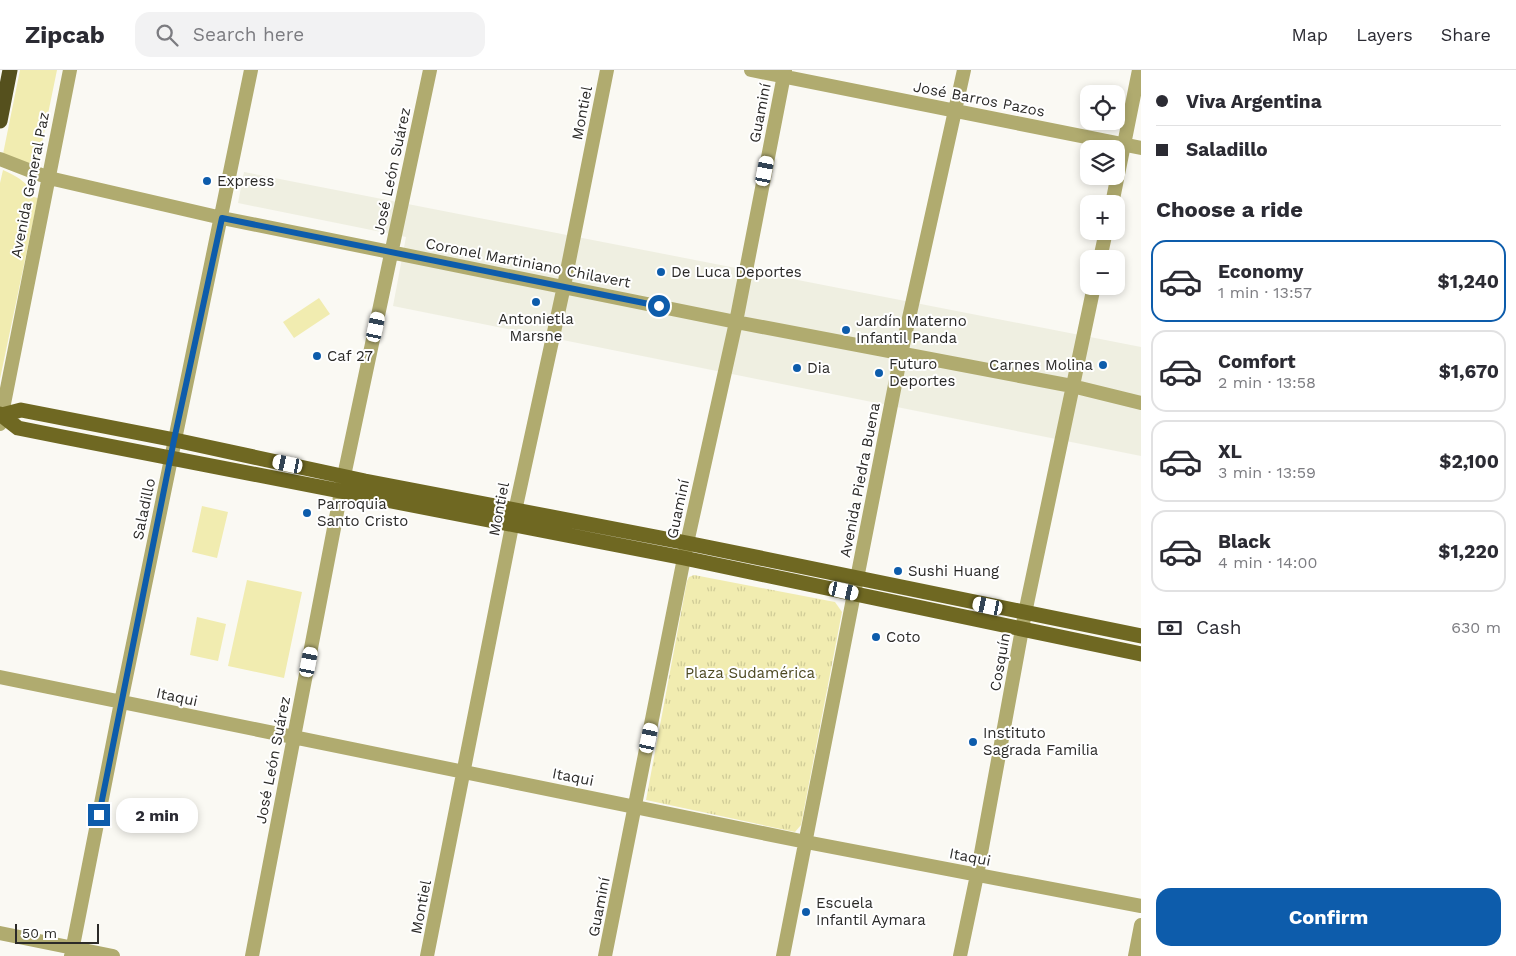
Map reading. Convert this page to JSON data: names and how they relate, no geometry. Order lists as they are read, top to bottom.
{
  "streets": {
    "street": [
      "José Barros Pazos",
      "Montiel",
      "Guaminí",
      "José León Suárez",
      "Avenida General Paz",
      "Coronel Martiniano Chilavert",
      "Avenida Piedra Buena",
      "Saladillo",
      "Cosquín",
      "Itaqui"
    ]
  },
  "crossings": [
    ["José Barros Pazos", "Guaminí"],
    ["José Barros Pazos", "Avenida Piedra Buena"],
    ["Montiel", "Coronel Martiniano Chilavert"],
    ["Montiel", "Itaqui"],
    ["Guaminí", "Coronel Martiniano Chilavert"],
    ["Guaminí", "Itaqui"],
    ["José León Suárez", "Coronel Martiniano Chilavert"],
    ["José León Suárez", "Itaqui"],
    ["Avenida General Paz", "Coronel Martiniano Chilavert"],
    ["Coronel Martiniano Chilavert", "Avenida Piedra Buena"],
    ["Coronel Martiniano Chilavert", "Saladillo"],
    ["Coronel Martiniano Chilavert", "Cosquín"],
    ["Avenida Piedra Buena", "Itaqui"],
    ["Saladillo", "Itaqui"],
    ["Cosquín", "Itaqui"]
  ],
  "parks": ["Plaza Sudamérica"],
  "places": [
    "Express",
    "De Luca Deportes",
    "Antonietla Marsne",
    "Jardín Materno Infantil Panda",
    "Caf 27",
    "Carnes Molina",
    "Dia",
    "Futuro Deportes",
    "Parroquia Santo Cristo",
    "Sushi Huang",
    "Coto",
    "Instituto Sagrada Familia",
    "Escuela Infantil Aymara"
  ],
  "scale_bar": "50 m",
  "page": {
    "header": "Zipcab",
    "search": "Search here",
    "nav": ["Map", "Layers", "Share"],
    "banner": ["Viva Argentina", "Saladillo"],
    "map_buttons": ["+", "−"],
    "heading": "Choose a ride",
    "list": [
      {
        "name": "Economy",
        "note": "1 min · 13:57",
        "value": "$1,240"
      },
      {
        "name": "Comfort",
        "note": "2 min · 13:58",
        "value": "$1,670"
      },
      {
        "name": "XL",
        "note": "3 min · 13:59",
        "value": "$2,100"
      },
      {
        "name": "Black",
        "note": "4 min · 14:00",
        "value": "$1,220"
      }
    ],
    "pay": ["Cash", "630 m"],
    "bubble": "2 min",
    "buttons": "Confirm",
    "scale": "50 m"
  }
}
